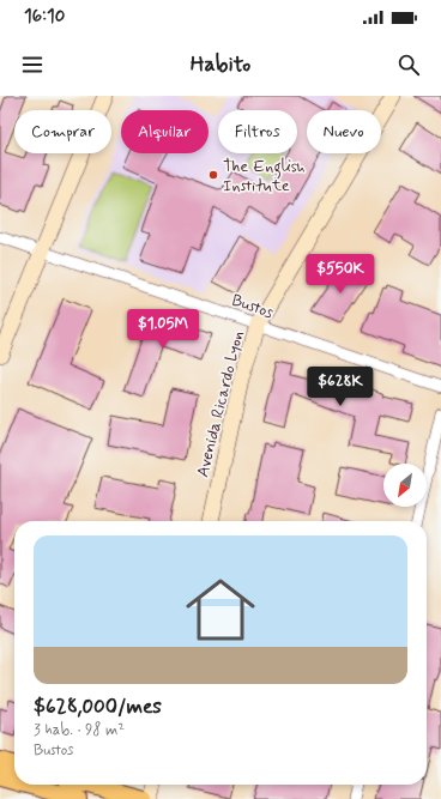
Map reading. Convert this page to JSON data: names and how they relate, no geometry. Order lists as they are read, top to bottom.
{
  "streets": {
    "street": ["Bustos", "Avenida Ricardo Lyon"]
  },
  "crossings": [
    ["Bustos", "Avenida Ricardo Lyon"]
  ],
  "places": ["The English Institute"],
  "north": "bottom left",
  "page": {
    "status": "16:10",
    "header": "Habito",
    "chip": [
      "Comprar",
      "Alquilar",
      "Filtros",
      "Nuevo"
    ],
    "price": ["$550K", "$1.05M", "$628K"],
    "list": [
      {
        "name": "$628,000/mes",
        "note": "3 hab. · 98 m² · Bustos"
      }
    ]
  }
}
